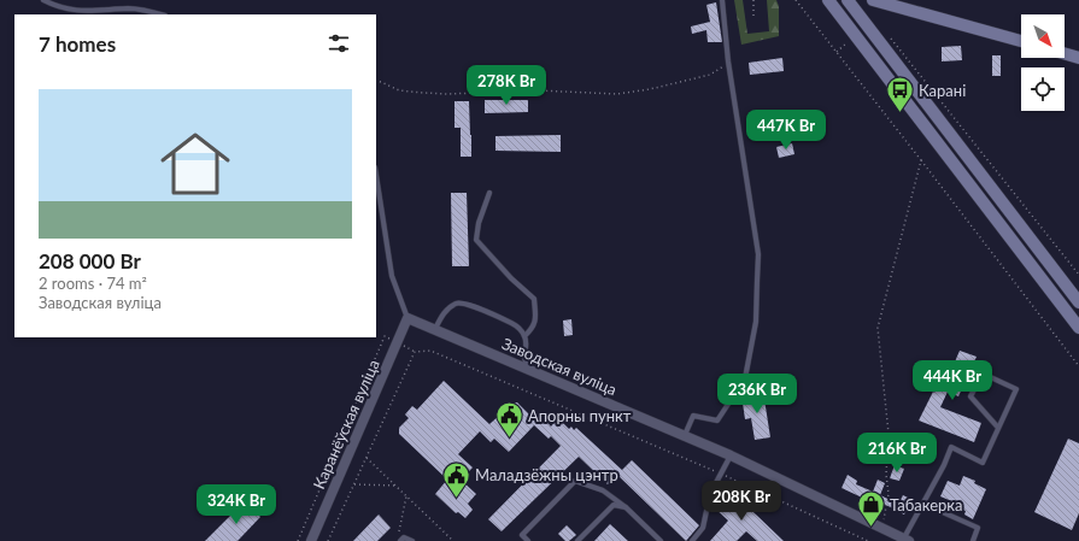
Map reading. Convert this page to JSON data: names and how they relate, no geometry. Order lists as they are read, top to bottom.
{
  "streets": {
    "street": ["Заводская вуліца", "Каранёўская вуліца"]
  },
  "crossings": [
    ["Заводская вуліца", "Каранёўская вуліца"]
  ],
  "places": {
    "bus stop": ["Карані"],
    "public building": ["Апорны пункт", "Маладзёжны цэнтр"],
    "shop": ["Табакерка"]
  },
  "north": "bottom right",
  "page": {
    "heading": "7 homes",
    "price": [
      "278K Br",
      "447K Br",
      "444K Br",
      "236K Br",
      "216K Br",
      "208K Br",
      "324K Br"
    ],
    "list": [
      {
        "name": "208 000 Br",
        "note": "2 rooms · 74 m² · Заводская вуліца"
      }
    ]
  }
}
